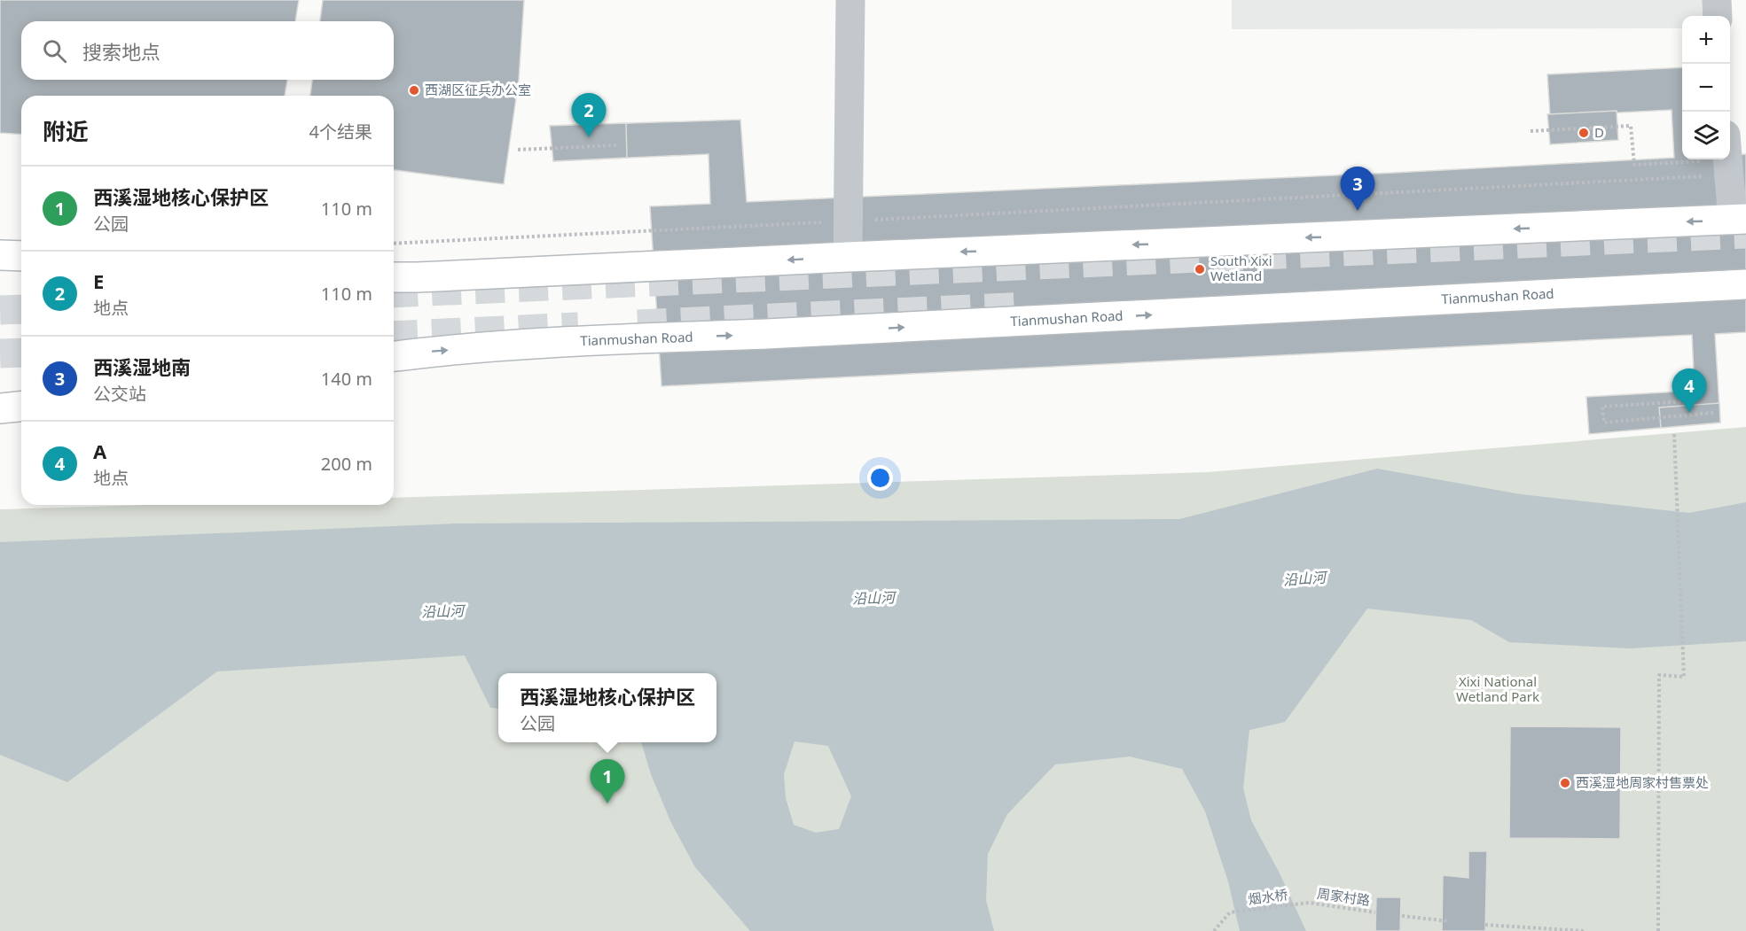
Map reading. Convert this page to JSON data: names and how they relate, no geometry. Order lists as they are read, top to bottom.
{
  "streets": {
    "main road": ["Tianmushan Road"],
    "path": ["烟水桥", "周家村路"]
  },
  "crossings": [
    ["烟水桥", "周家村路"]
  ],
  "water": ["沿山河"],
  "parks": ["Xixi National Wetland Park"],
  "places": [
    "西湖区征兵办公室",
    "D",
    "South Xixi Wetland",
    "西溪湿地周家村售票处"
  ],
  "page": {
    "map_buttons": ["+", "−"],
    "search": "搜索地点",
    "pins": [
      "2",
      "3",
      "4",
      "1"
    ],
    "heading": ["附近", "4个结果"],
    "list": [
      {
        "mark": "1",
        "name": "西溪湿地核心保护区",
        "note": "公园",
        "value": "110 m"
      },
      {
        "mark": "2",
        "name": "E",
        "note": "地点",
        "value": "110 m"
      },
      {
        "mark": "3",
        "name": "西溪湿地南",
        "note": "公交站",
        "value": "140 m"
      },
      {
        "mark": "4",
        "name": "A",
        "note": "地点",
        "value": "200 m"
      }
    ],
    "popup": ["西溪湿地核心保护区", "公园"]
  }
}
